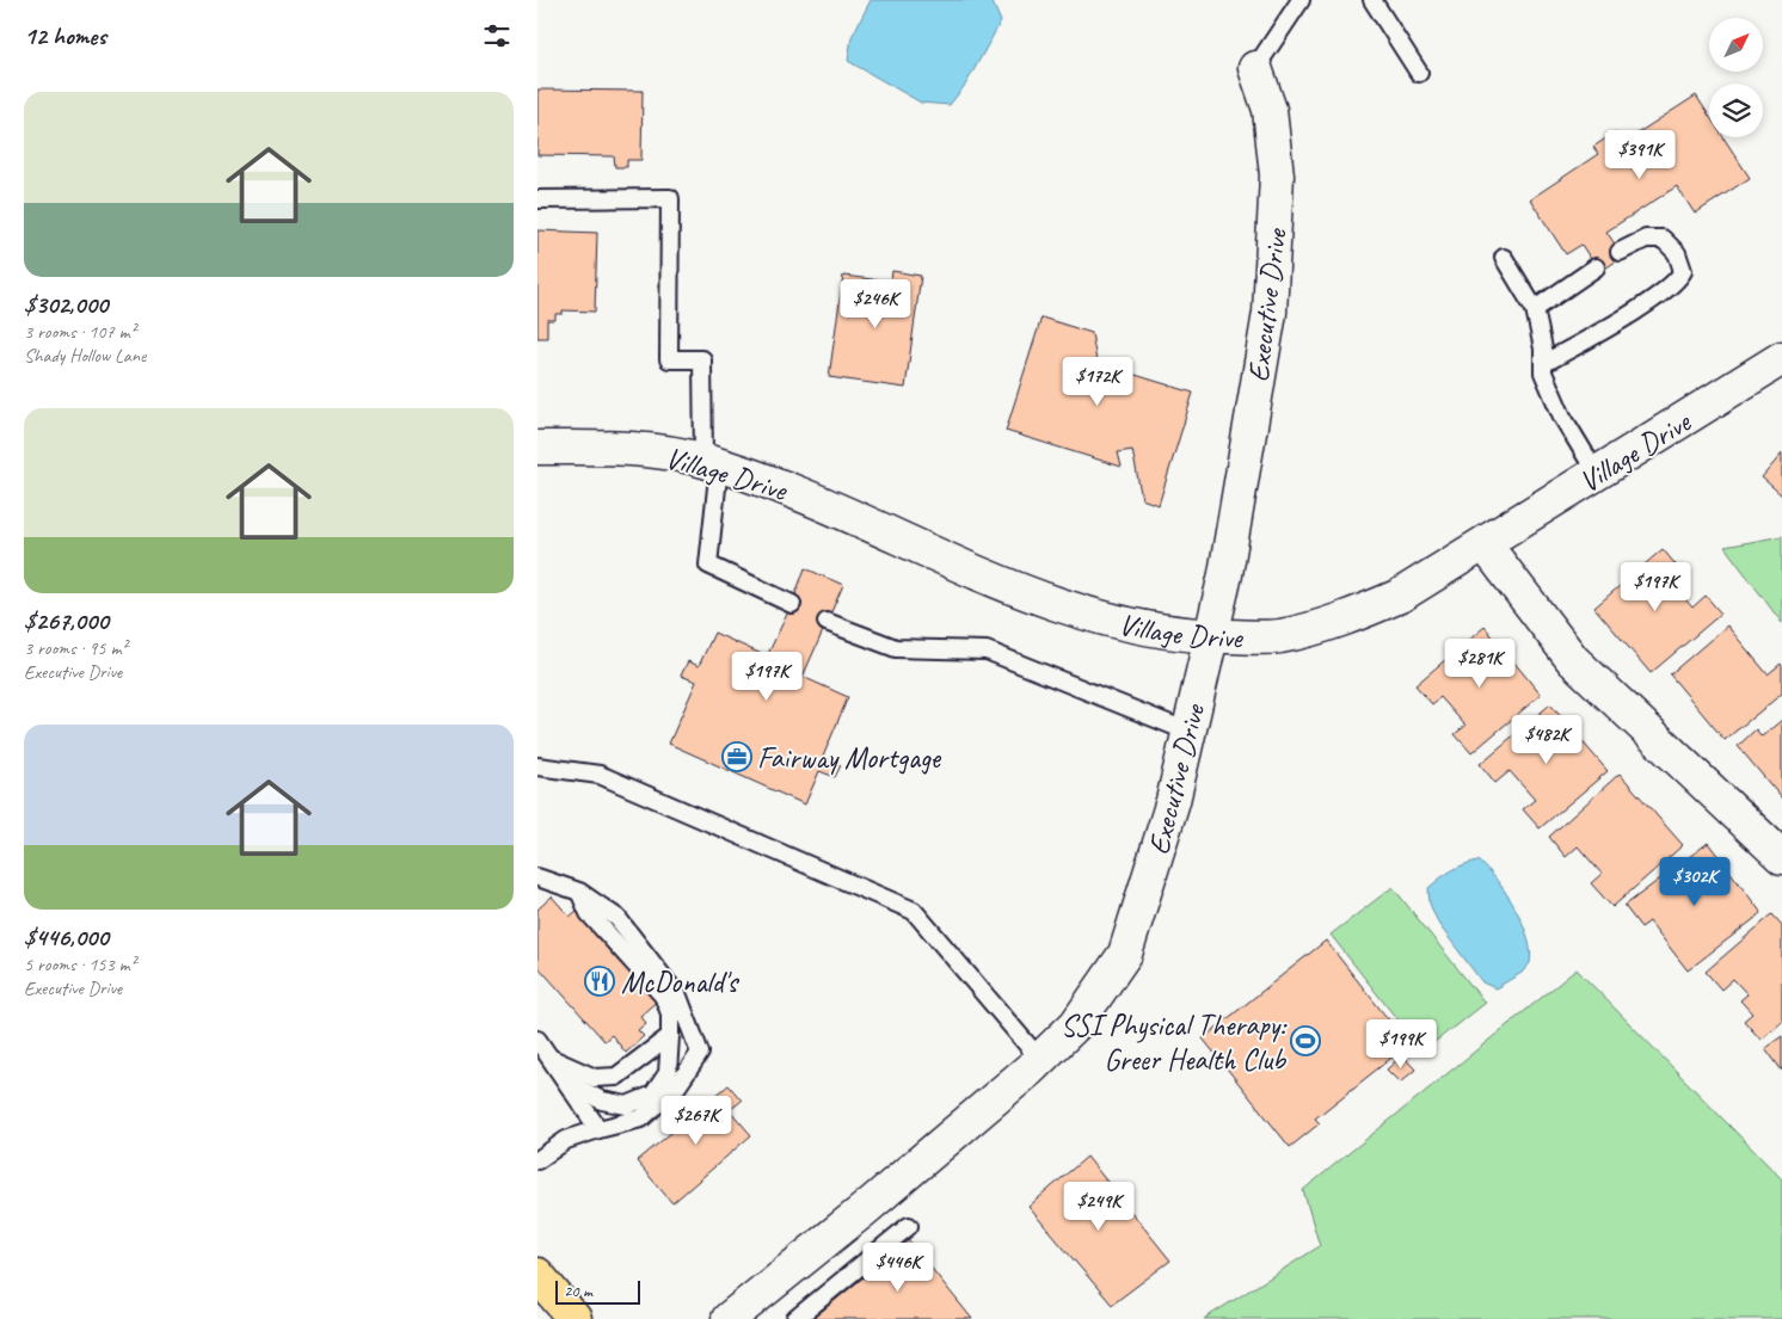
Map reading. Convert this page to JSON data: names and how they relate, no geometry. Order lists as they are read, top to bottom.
{
  "streets": {
    "street": ["Executive Drive", "Village Drive"]
  },
  "crossings": [
    ["Executive Drive", "Village Drive"]
  ],
  "places": {
    "office": ["Fairway Mortgage"],
    "restaurant": ["McDonald's"],
    "sports": ["SSI Physical Therapy: Greer Health Club"]
  },
  "scale_bar": "20 m",
  "north": "top right",
  "page": {
    "heading": "12 homes",
    "list": [
      {
        "name": "$302,000",
        "note": "3 rooms · 107 m² · Shady Hollow Lane"
      },
      {
        "name": "$267,000",
        "note": "3 rooms · 95 m² · Executive Drive"
      },
      {
        "name": "$446,000",
        "note": "5 rooms · 153 m² · Executive Drive"
      }
    ],
    "price": [
      "$391K",
      "$246K",
      "$172K",
      "$197K",
      "$281K",
      "$197K",
      "$482K",
      "$302K",
      "$199K",
      "$267K",
      "$249K",
      "$446K"
    ],
    "scale": "20 m"
  }
}
